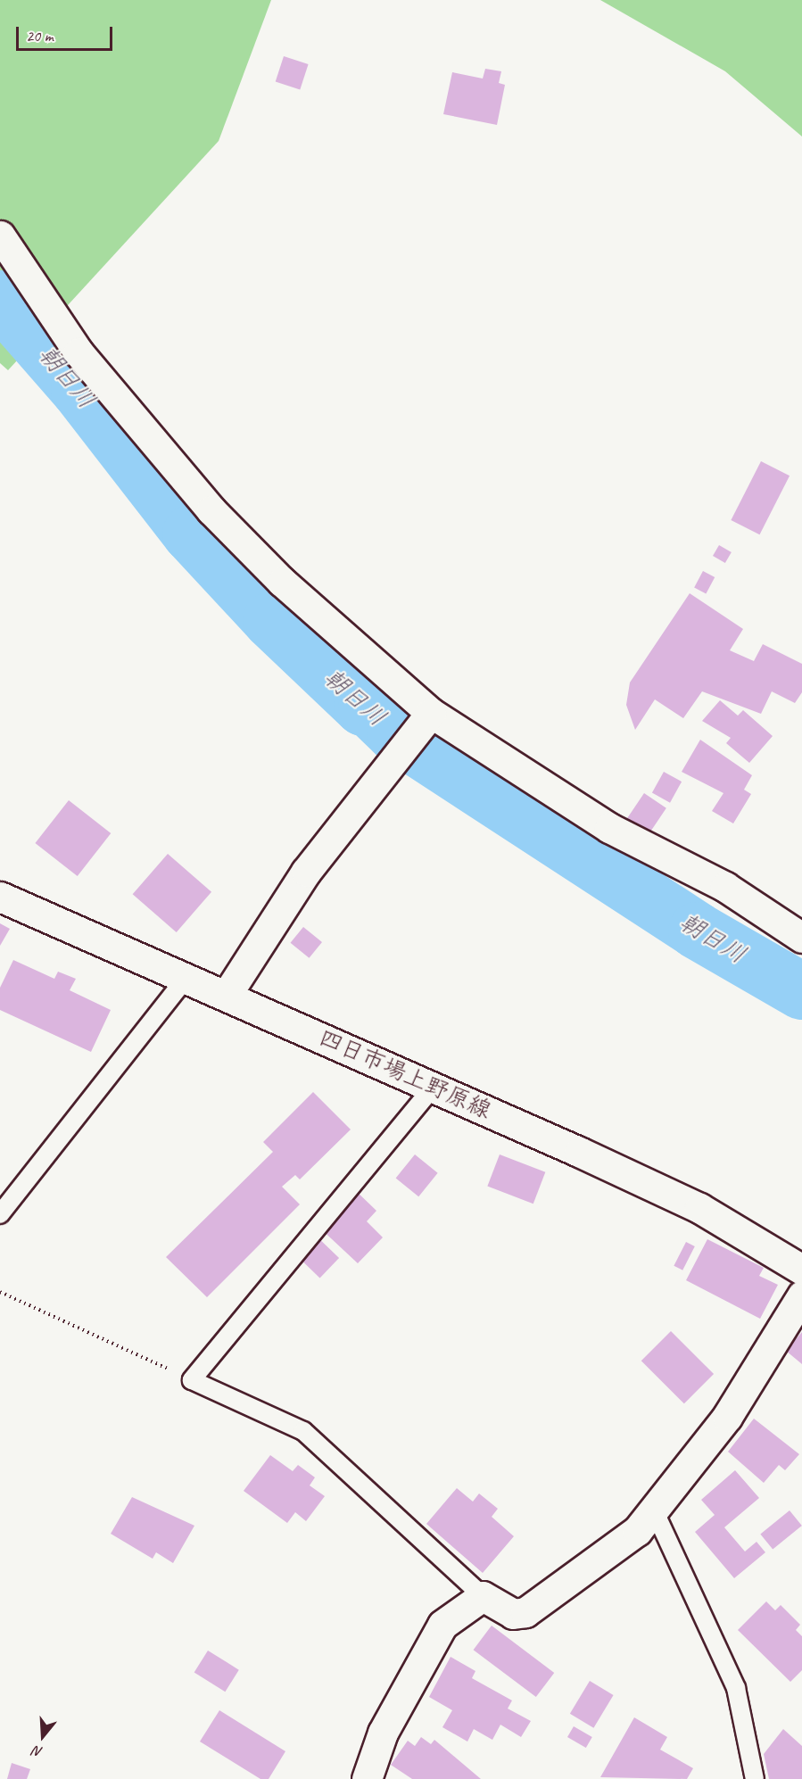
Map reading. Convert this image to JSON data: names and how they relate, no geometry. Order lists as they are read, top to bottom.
{
  "streets": {
    "street": ["四日市場上野原線"]
  },
  "water": ["朝日川"],
  "scale_bar": "20 m",
  "north": "bottom"
}
